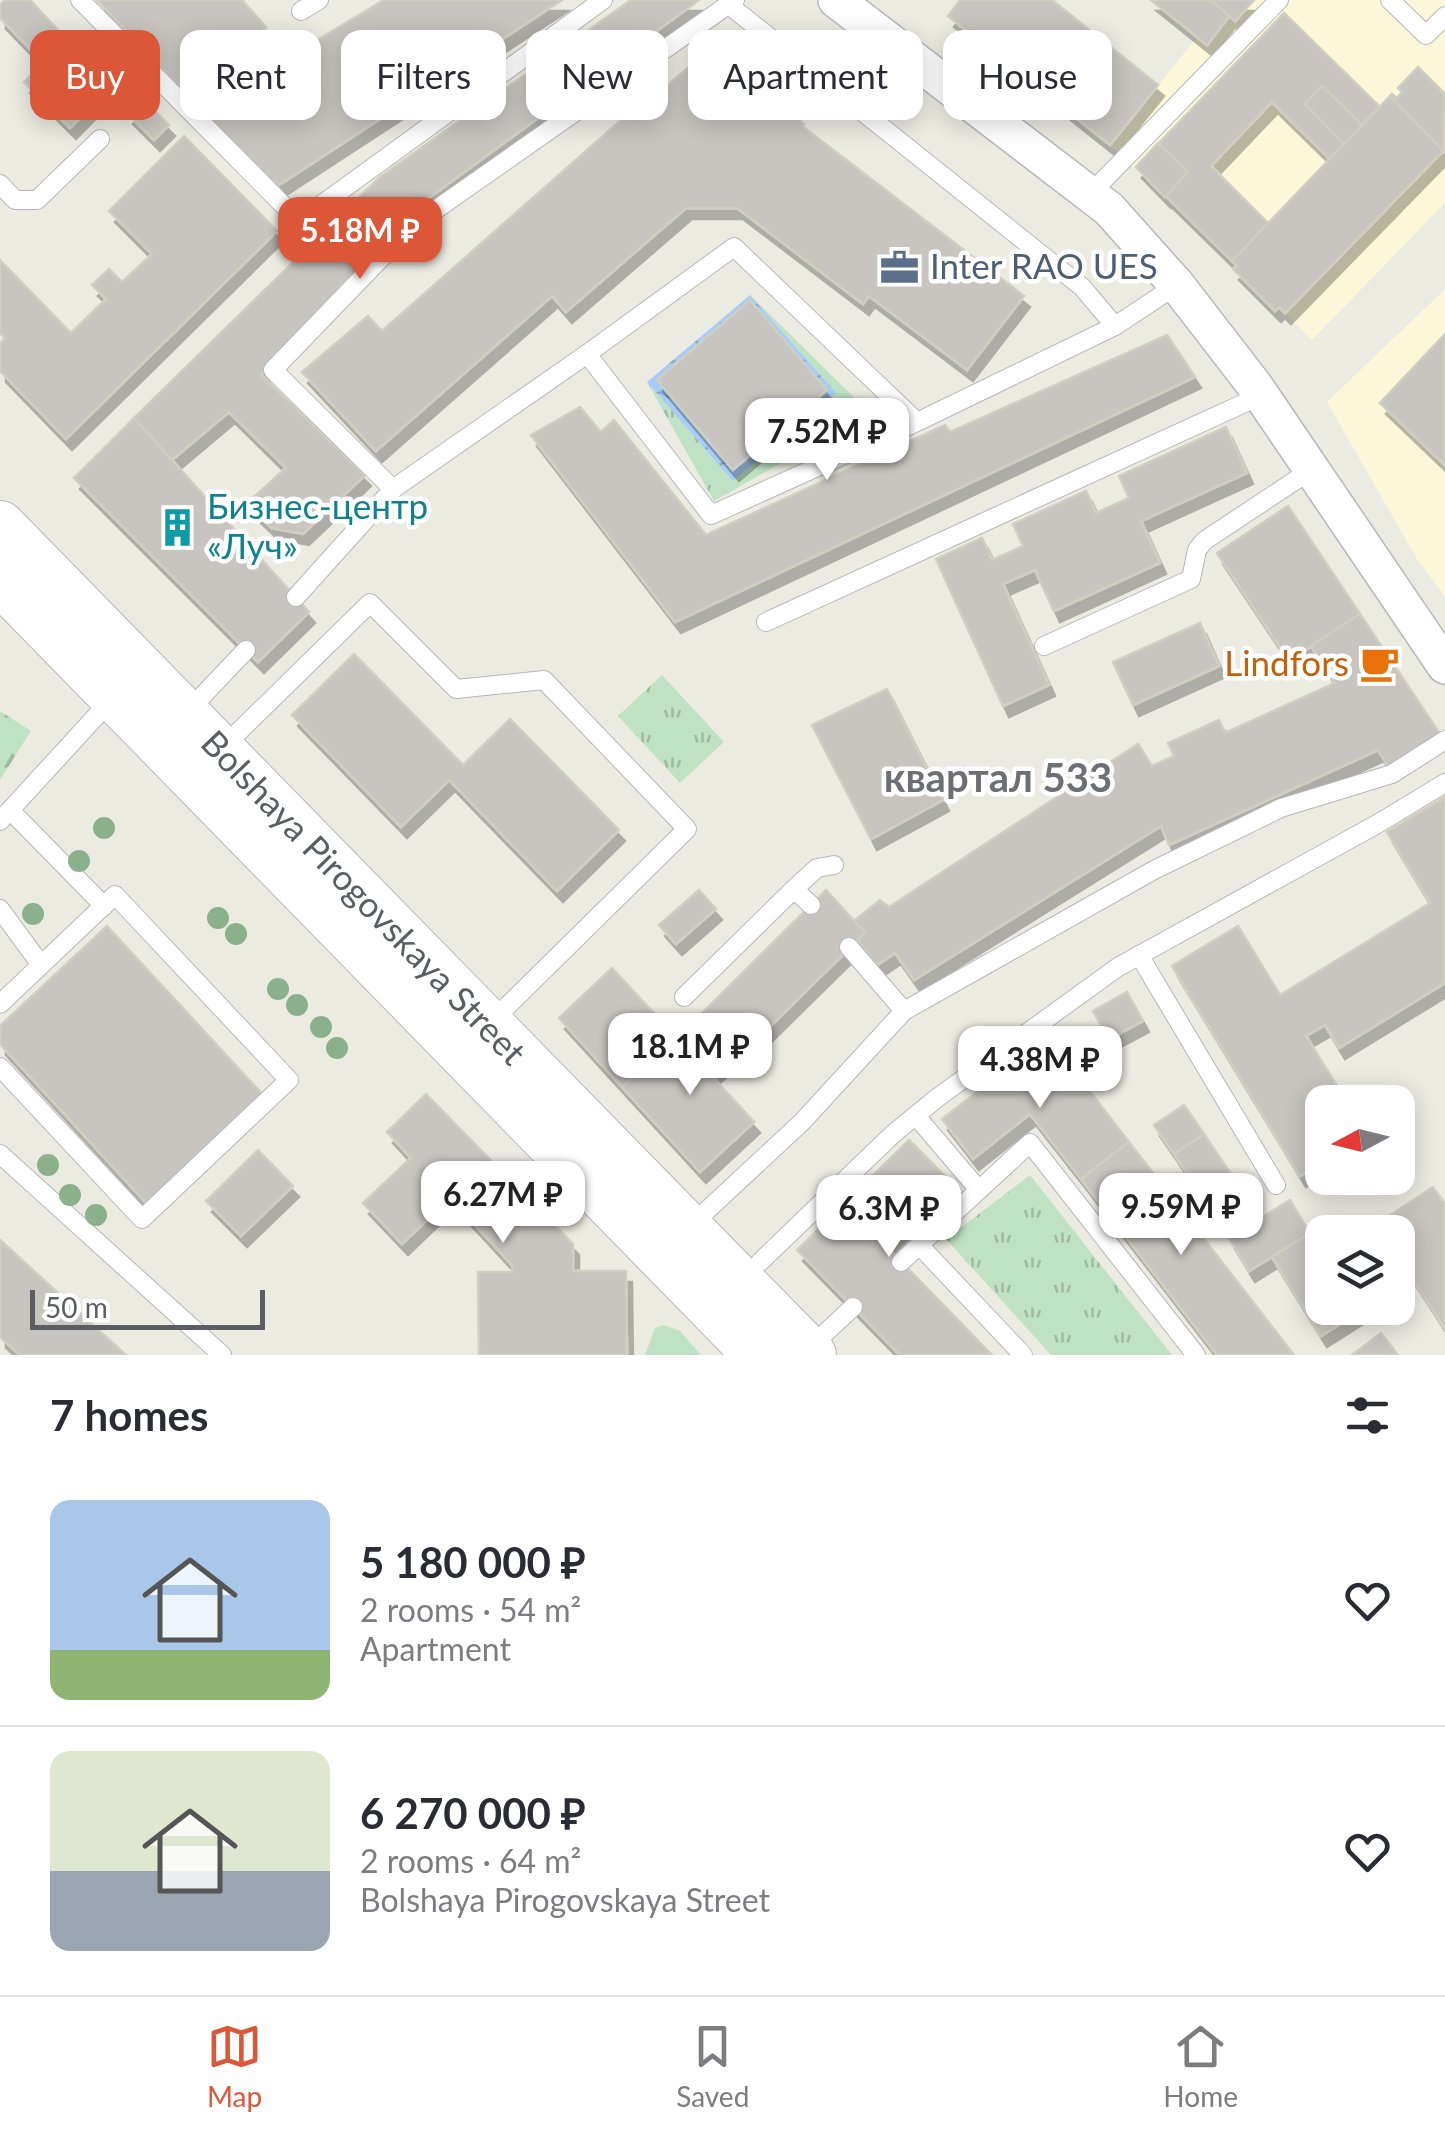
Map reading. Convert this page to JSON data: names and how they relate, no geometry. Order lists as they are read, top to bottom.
{
  "streets": {
    "main road": ["Bolshaya Pirogovskaya Street"]
  },
  "districts": ["квартал 533"],
  "places": {
    "office": ["Inter RAO UES"],
    "building": ["Бизнес-центр «Луч»"],
    "cafe": ["Lindfors"]
  },
  "scale_bar": "50 m",
  "north": "left",
  "page": {
    "chip": [
      "Buy",
      "Rent",
      "Filters",
      "New",
      "Apartment",
      "House"
    ],
    "price": [
      "5.18M ₽",
      "7.52M ₽",
      "18.1M ₽",
      "4.38M ₽",
      "6.27M ₽",
      "9.59M ₽",
      "6.3M ₽"
    ],
    "scale": "50 m",
    "heading": "7 homes",
    "list": [
      {
        "name": "5 180 000 ₽",
        "note": "2 rooms · 54 m² · Apartment"
      },
      {
        "name": "6 270 000 ₽",
        "note": "2 rooms · 64 m² · Bolshaya Pirogovskaya Street"
      }
    ],
    "tabs": ["Map", "Saved", "Home"]
  }
}
